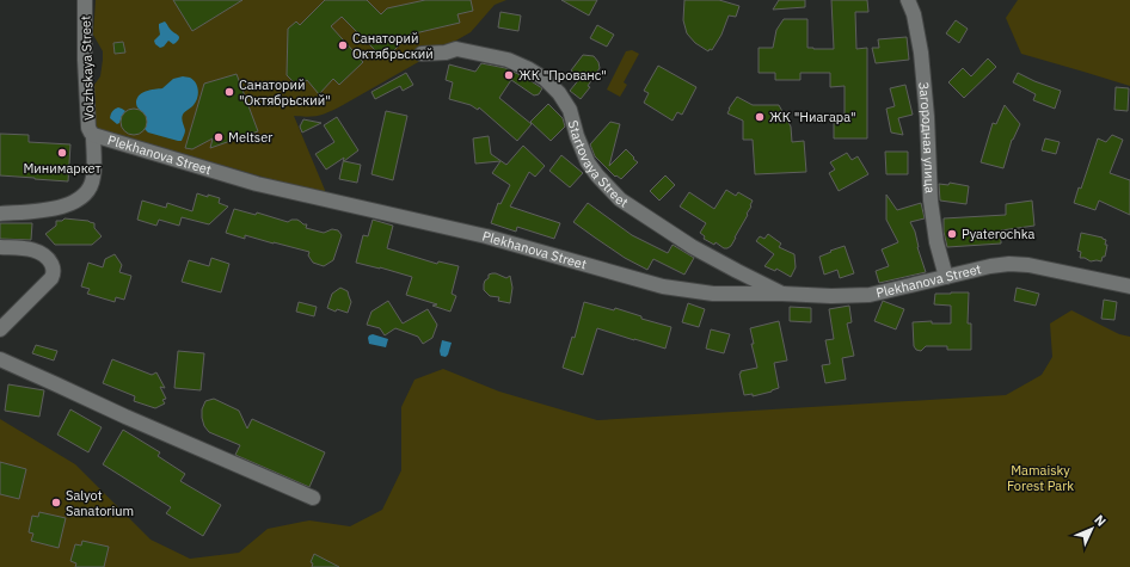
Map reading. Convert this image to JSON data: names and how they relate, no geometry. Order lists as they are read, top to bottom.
{
  "streets": {
    "street": [
      "Volzhskaya Street",
      "Загородная улица",
      "Plekhanova Street",
      "Startovaya Street"
    ]
  },
  "crossings": [
    ["Volzhskaya Street", "Plekhanova Street"],
    ["Загородная улица", "Plekhanova Street"],
    ["Plekhanova Street", "Startovaya Street"]
  ],
  "parks": ["Mamaisky Forest Park"],
  "places": [
    "Санаторий Октябрьский",
    "ЖК \"Прованс\"",
    "Санаторий \"Октябрьский\"",
    "ЖК \"Ниагара\"",
    "Meltser",
    "Минимаркет",
    "Pyaterochka",
    "Salyot Sanatorium"
  ],
  "north": "top right"
}
